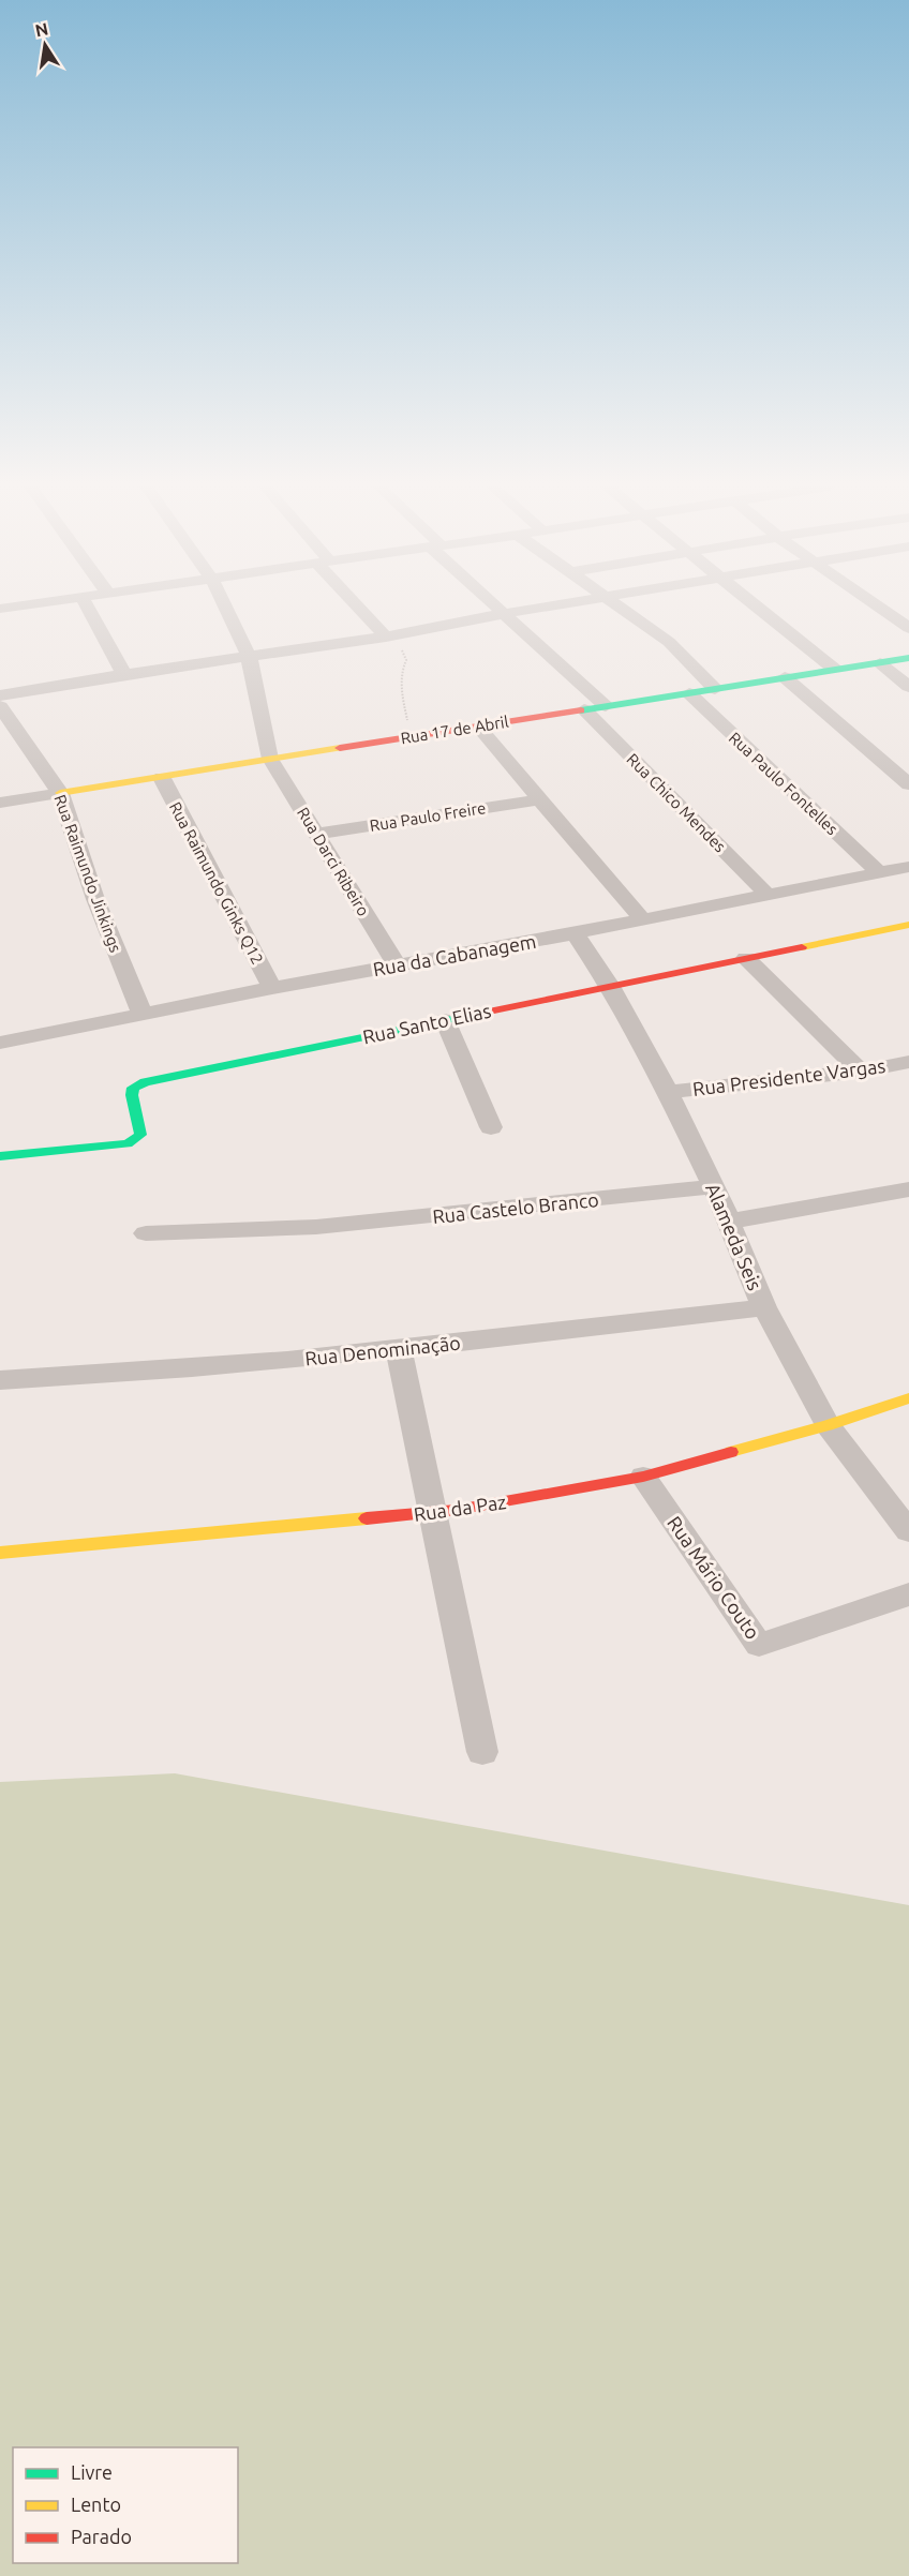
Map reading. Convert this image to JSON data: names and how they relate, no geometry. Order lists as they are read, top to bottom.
{
  "streets": {
    "street": [
      "Rua 17 de Abril",
      "Rua Paulo Fontelles",
      "Rua Chico Mendes",
      "Rua Paulo Freire",
      "Rua Darci Ribeiro",
      "Rua Raimundo Jinkings",
      "Rua Raimundo Ginks Q12",
      "Rua da Cabanagem",
      "Rua Santo Elias",
      "Rua Presidente Vargas",
      "Rua Castelo Branco",
      "Alameda Seis",
      "Rua Denominação",
      "Rua da Paz",
      "Rua Mário Couto"
    ]
  },
  "crossings": [
    ["Rua 17 de Abril", "Rua Paulo Fontelles"],
    ["Rua 17 de Abril", "Rua Chico Mendes"],
    ["Rua 17 de Abril", "Rua Darci Ribeiro"],
    ["Rua 17 de Abril", "Rua Raimundo Jinkings"],
    ["Rua 17 de Abril", "Rua Raimundo Ginks Q12"],
    ["Rua Paulo Fontelles", "Rua da Cabanagem"],
    ["Rua Chico Mendes", "Rua da Cabanagem"],
    ["Rua Paulo Freire", "Rua Darci Ribeiro"],
    ["Rua Darci Ribeiro", "Rua da Cabanagem"],
    ["Rua Raimundo Jinkings", "Rua da Cabanagem"],
    ["Rua Raimundo Ginks Q12", "Rua da Cabanagem"],
    ["Rua da Cabanagem", "Alameda Seis"],
    ["Rua Santo Elias", "Alameda Seis"],
    ["Rua Presidente Vargas", "Alameda Seis"],
    ["Rua Castelo Branco", "Alameda Seis"],
    ["Alameda Seis", "Rua Denominação"],
    ["Alameda Seis", "Rua da Paz"],
    ["Rua da Paz", "Rua Mário Couto"]
  ],
  "legend": ["Livre", "Lento", "Parado"],
  "north": "top"
}
